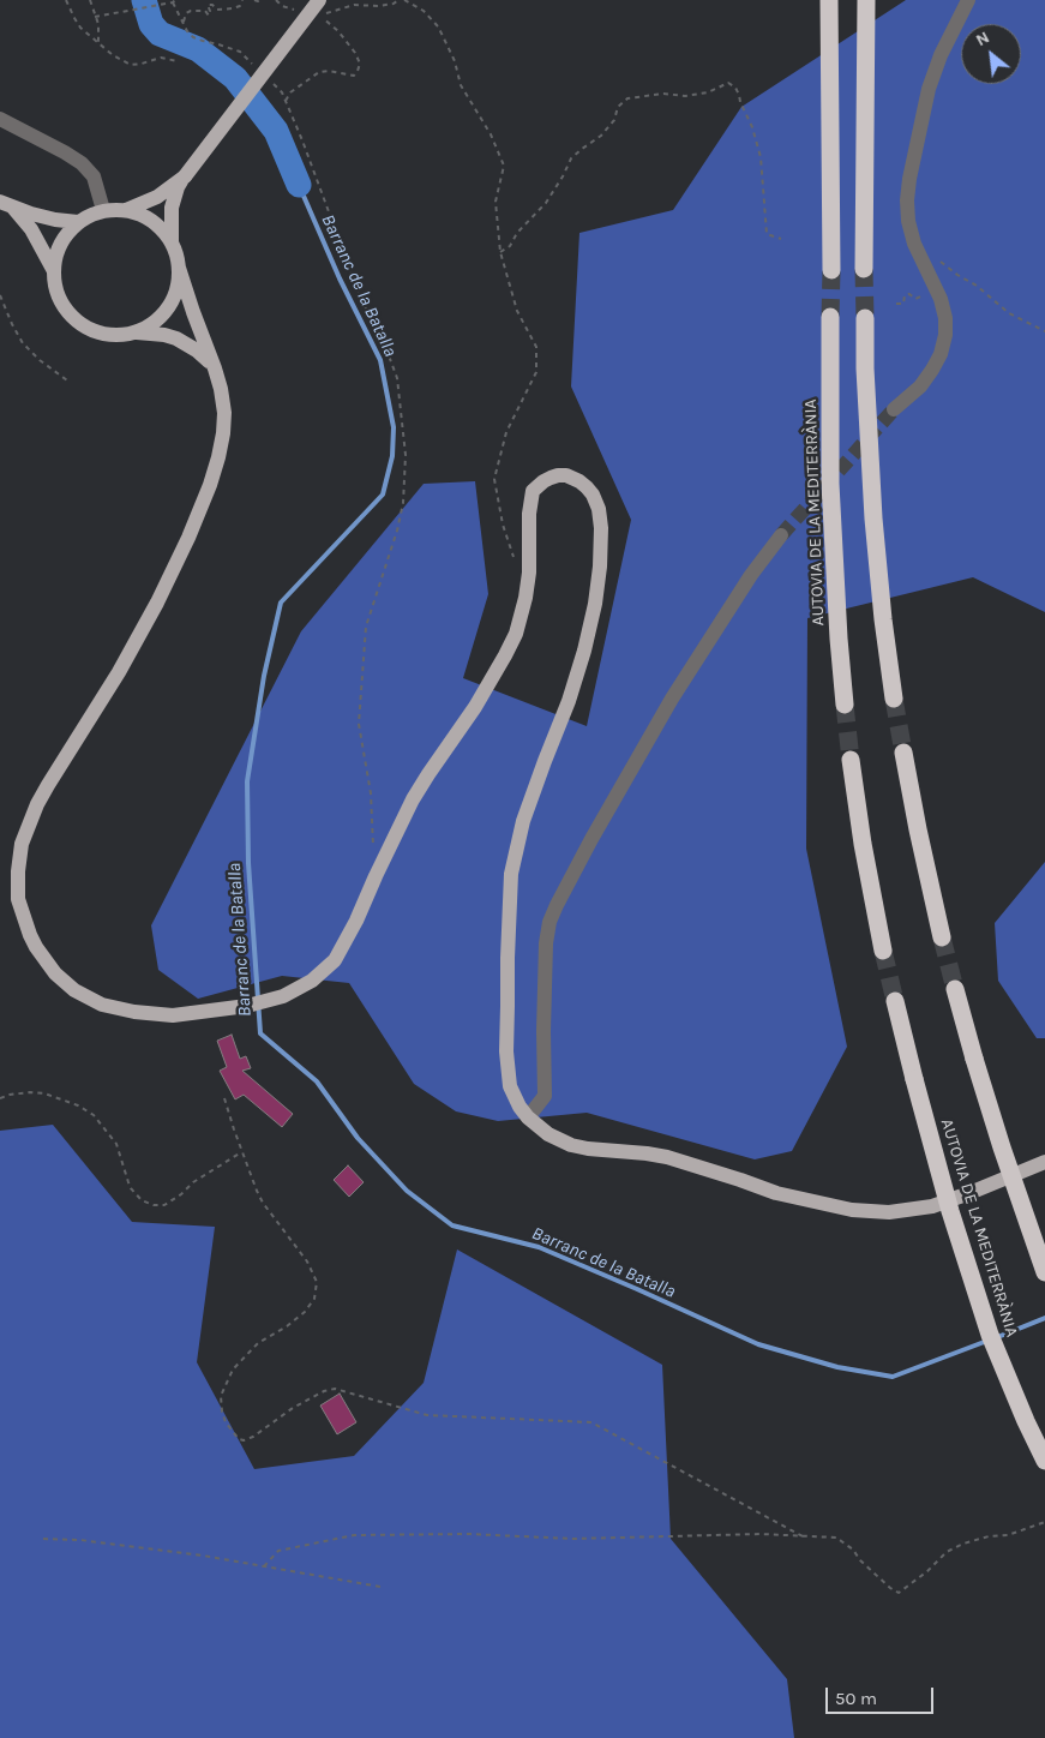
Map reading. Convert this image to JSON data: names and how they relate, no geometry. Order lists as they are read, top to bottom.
{
  "streets": {
    "highway": ["AUTOVIA DE LA MEDITERRÀNIA"]
  },
  "water": ["Barranc de la Batalla"],
  "scale_bar": "50 m",
  "north": "top left"
}
